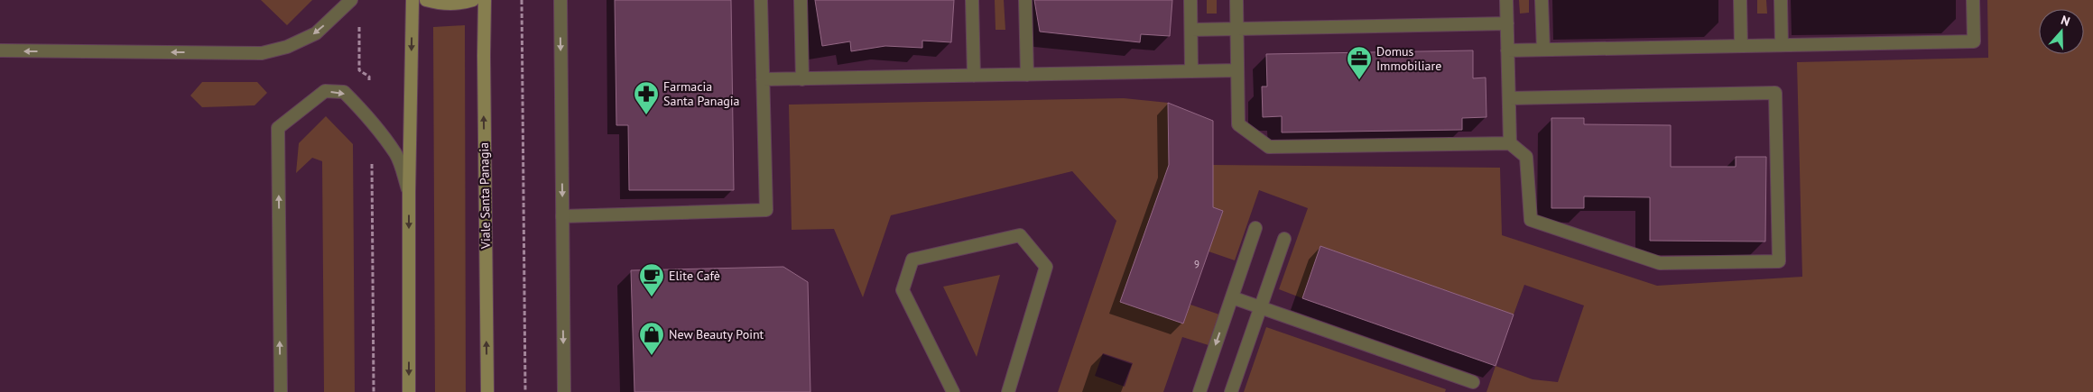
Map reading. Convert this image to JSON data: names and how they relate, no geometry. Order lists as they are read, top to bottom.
{
  "streets": {
    "main road": ["Viale Santa Panagia"]
  },
  "places": {
    "office": ["Domus Immobiliare"],
    "pharmacy": ["Farmacia Santa Panagia"],
    "cafe": ["Elite Cafè"],
    "shop": ["New Beauty Point"]
  },
  "house_numbers": ["9"],
  "north": "top"
}
